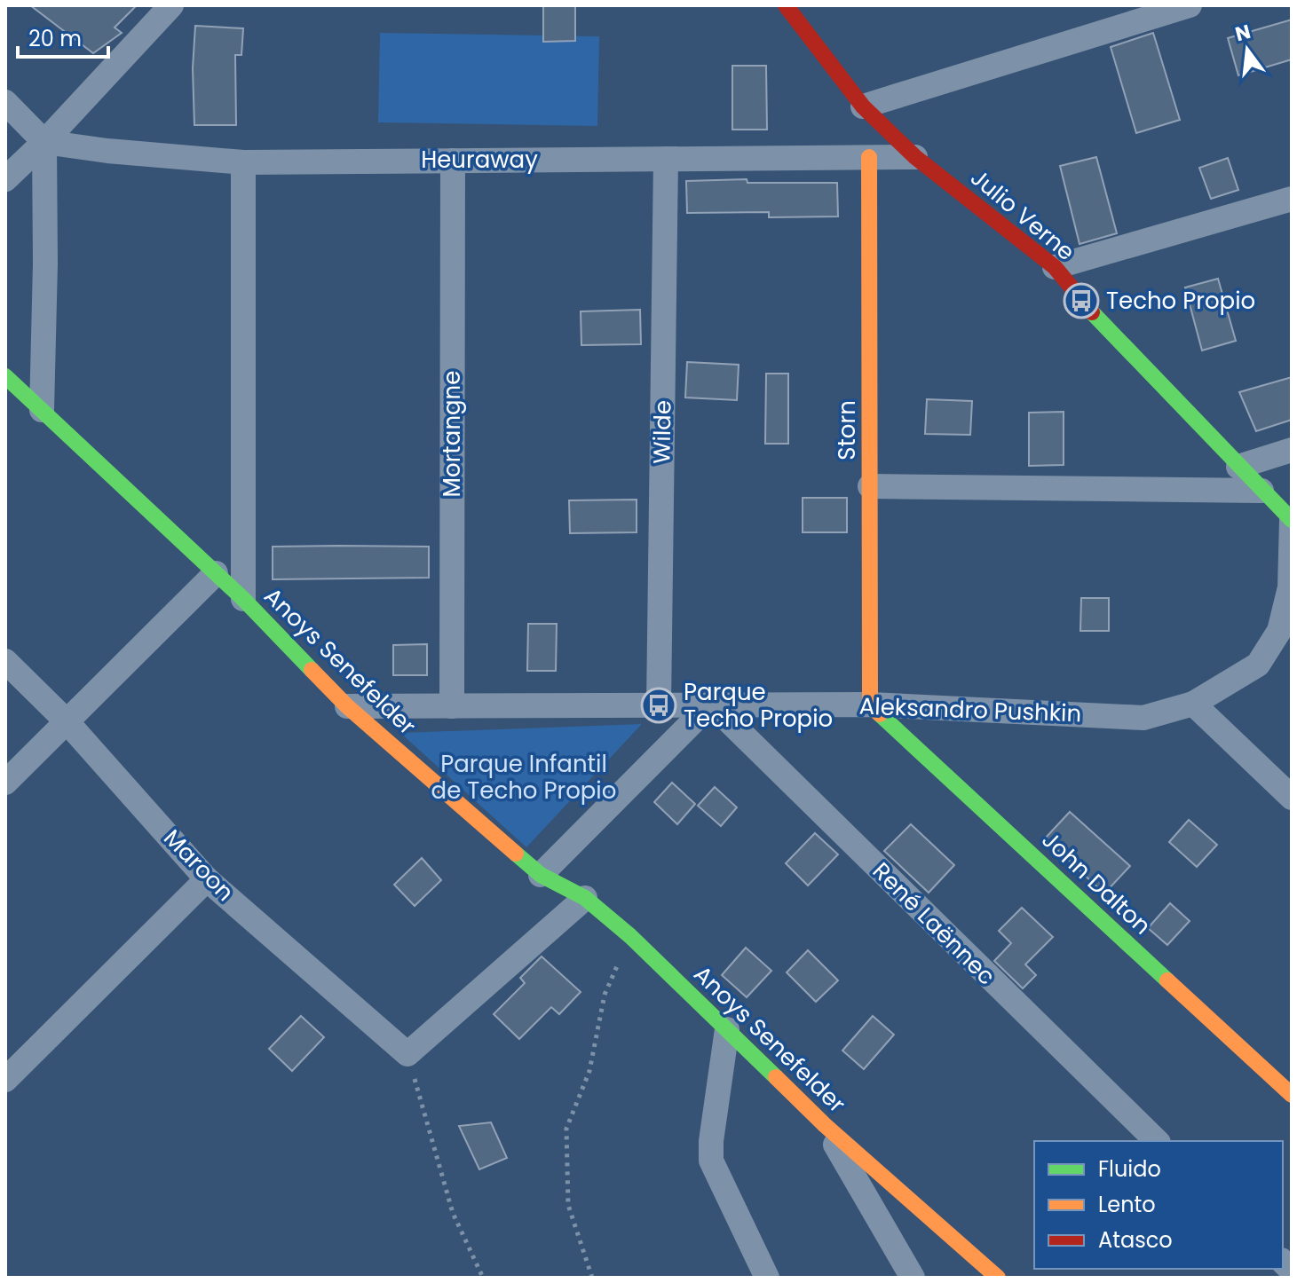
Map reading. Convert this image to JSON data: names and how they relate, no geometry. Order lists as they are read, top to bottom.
{
  "streets": {
    "street": [
      "Heuraway",
      "Julio Verne",
      "Storn",
      "Wilde",
      "Mortangne",
      "Anoys Senefelder",
      "Aleksandro Pushkin",
      "Maroon",
      "John Dalton",
      "René Laënnec"
    ]
  },
  "crossings": [
    ["Heuraway", "Julio Verne"],
    ["Heuraway", "Storn"],
    ["Heuraway", "Wilde"],
    ["Heuraway", "Mortangne"],
    ["Julio Verne", "Aleksandro Pushkin"],
    ["Storn", "Aleksandro Pushkin"],
    ["Storn", "John Dalton"],
    ["Wilde", "Aleksandro Pushkin"],
    ["Mortangne", "Aleksandro Pushkin"],
    ["Anoys Senefelder", "Aleksandro Pushkin"],
    ["Aleksandro Pushkin", "John Dalton"],
    ["Aleksandro Pushkin", "René Laënnec"]
  ],
  "parks": ["Parque Infantil de Techo Propio"],
  "places": {
    "bus stop": ["Techo Propio", "Parque Techo Propio"]
  },
  "legend": ["Fluido", "Lento", "Atasco"],
  "scale_bar": "20 m",
  "north": "top"
}
